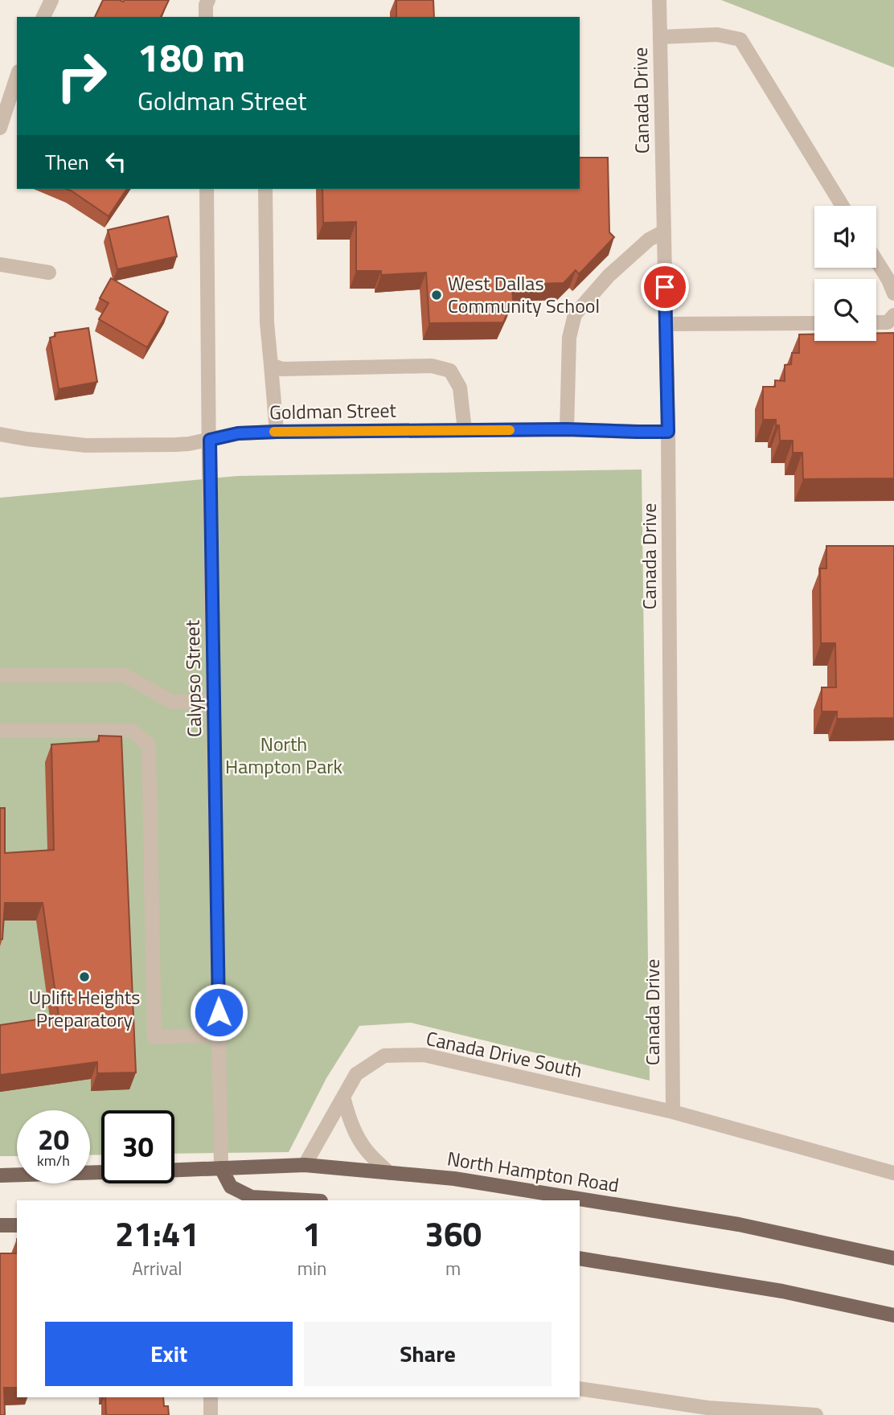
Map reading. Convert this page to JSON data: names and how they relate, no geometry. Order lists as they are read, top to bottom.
{
  "streets": {
    "main road": ["North Hampton Road"],
    "street": [
      "Canada Drive",
      "Goldman Street",
      "Calypso Street",
      "Canada Drive South"
    ]
  },
  "crossings": [
    ["Canada Drive", "Goldman Street"],
    ["Canada Drive", "Canada Drive South"],
    ["Goldman Street", "Calypso Street"],
    ["Calypso Street", "North Hampton Road"],
    ["Canada Drive South", "North Hampton Road"]
  ],
  "parks": ["North Hampton Park"],
  "places": ["West Dallas Community School", "Uplift Heights Preparatory"],
  "page": {
    "turn": ["180 m", "Goldman Street"],
    "then": "Then",
    "speed": "20 km/h",
    "limit": "30",
    "eta": [
      "21:41",
      "Arrival",
      "1",
      "min",
      "360",
      "m"
    ],
    "buttons": ["Exit", "Share"]
  }
}
